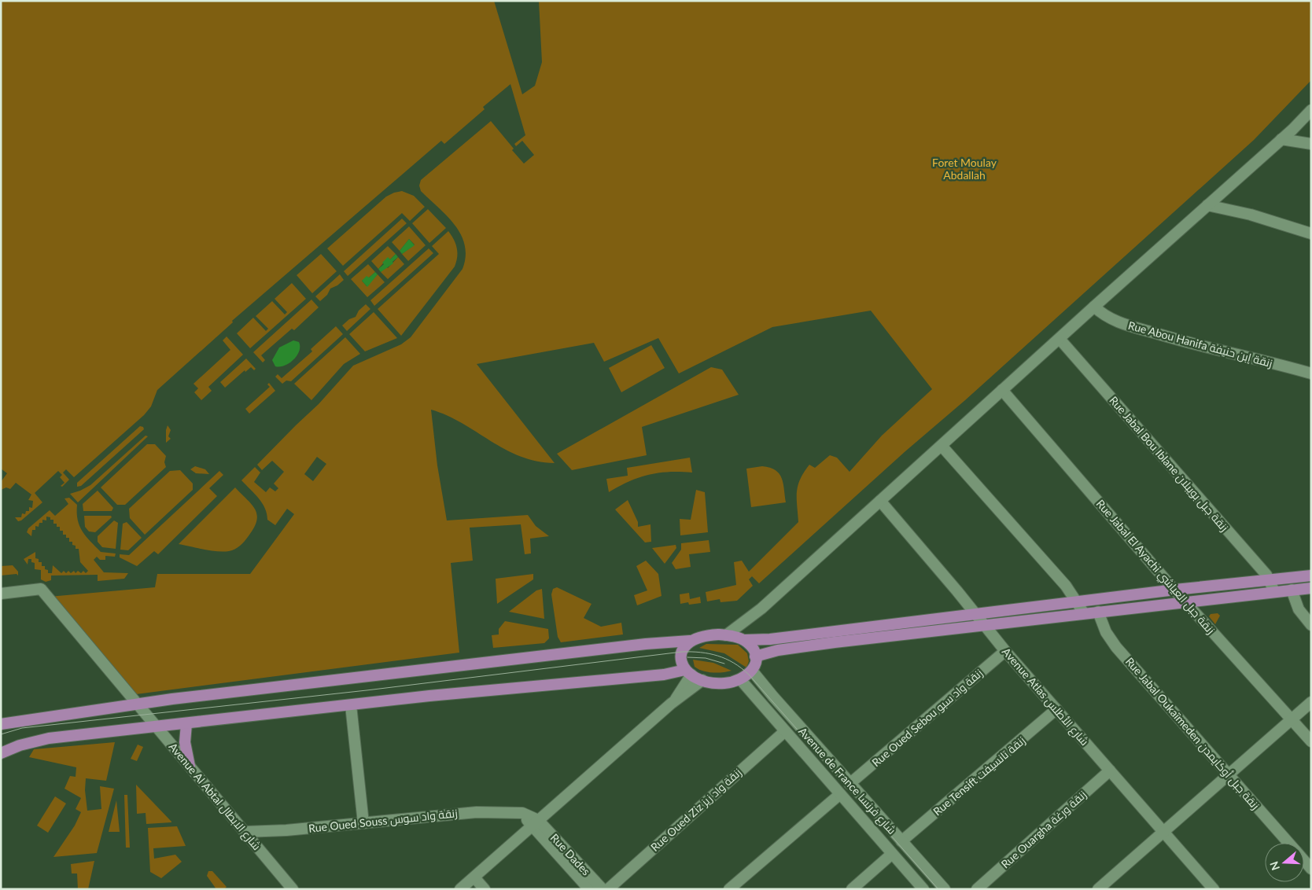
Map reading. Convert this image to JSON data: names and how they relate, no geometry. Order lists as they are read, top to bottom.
{
  "streets": {
    "street": [
      "Rue Abou Hanifa زنقة اٍبن حنيفة",
      "Rue Jabal Bou Iblane زنقة جبل بويبلان",
      "Rue Jabal El Ayachi زنقة جبل العياشي",
      "Avenue Atlas شارع الأطلس",
      "Rue Oued Sebou زنقة واد سبو",
      "Rue Jabal Oukaïmeden زنقة جبل أوكايمدن",
      "Rue Tensift زنقة تانسيفت",
      "Avenue de France شارع فرنسا",
      "Avenue Al Abtal شارع الابطال",
      "Rue Oued Ziz زنقة واد زيز",
      "Rue Oued Souss زنقة واد سوس",
      "Rue Ouargha زنقة ورغة",
      "Rue Dades"
    ]
  },
  "crossings": [
    ["Avenue Atlas شارع الأطلس", "Rue Oued Sebou زنقة واد سبو"],
    ["Avenue Atlas شارع الأطلس", "Rue Tensift زنقة تانسيفت"],
    ["Avenue Atlas شارع الأطلس", "Rue Ouargha زنقة ورغة"],
    ["Rue Oued Sebou زنقة واد سبو", "Avenue de France شارع فرنسا"],
    ["Rue Tensift زنقة تانسيفت", "Avenue de France شارع فرنسا"],
    ["Avenue de France شارع فرنسا", "Rue Oued Ziz زنقة واد زيز"],
    ["Avenue Al Abtal شارع الابطال", "Rue Oued Souss زنقة واد سوس"],
    ["Rue Oued Souss زنقة واد سوس", "Rue Dades"]
  ],
  "parks": ["Foret Moulay Abdallah"],
  "north": "left"
}
